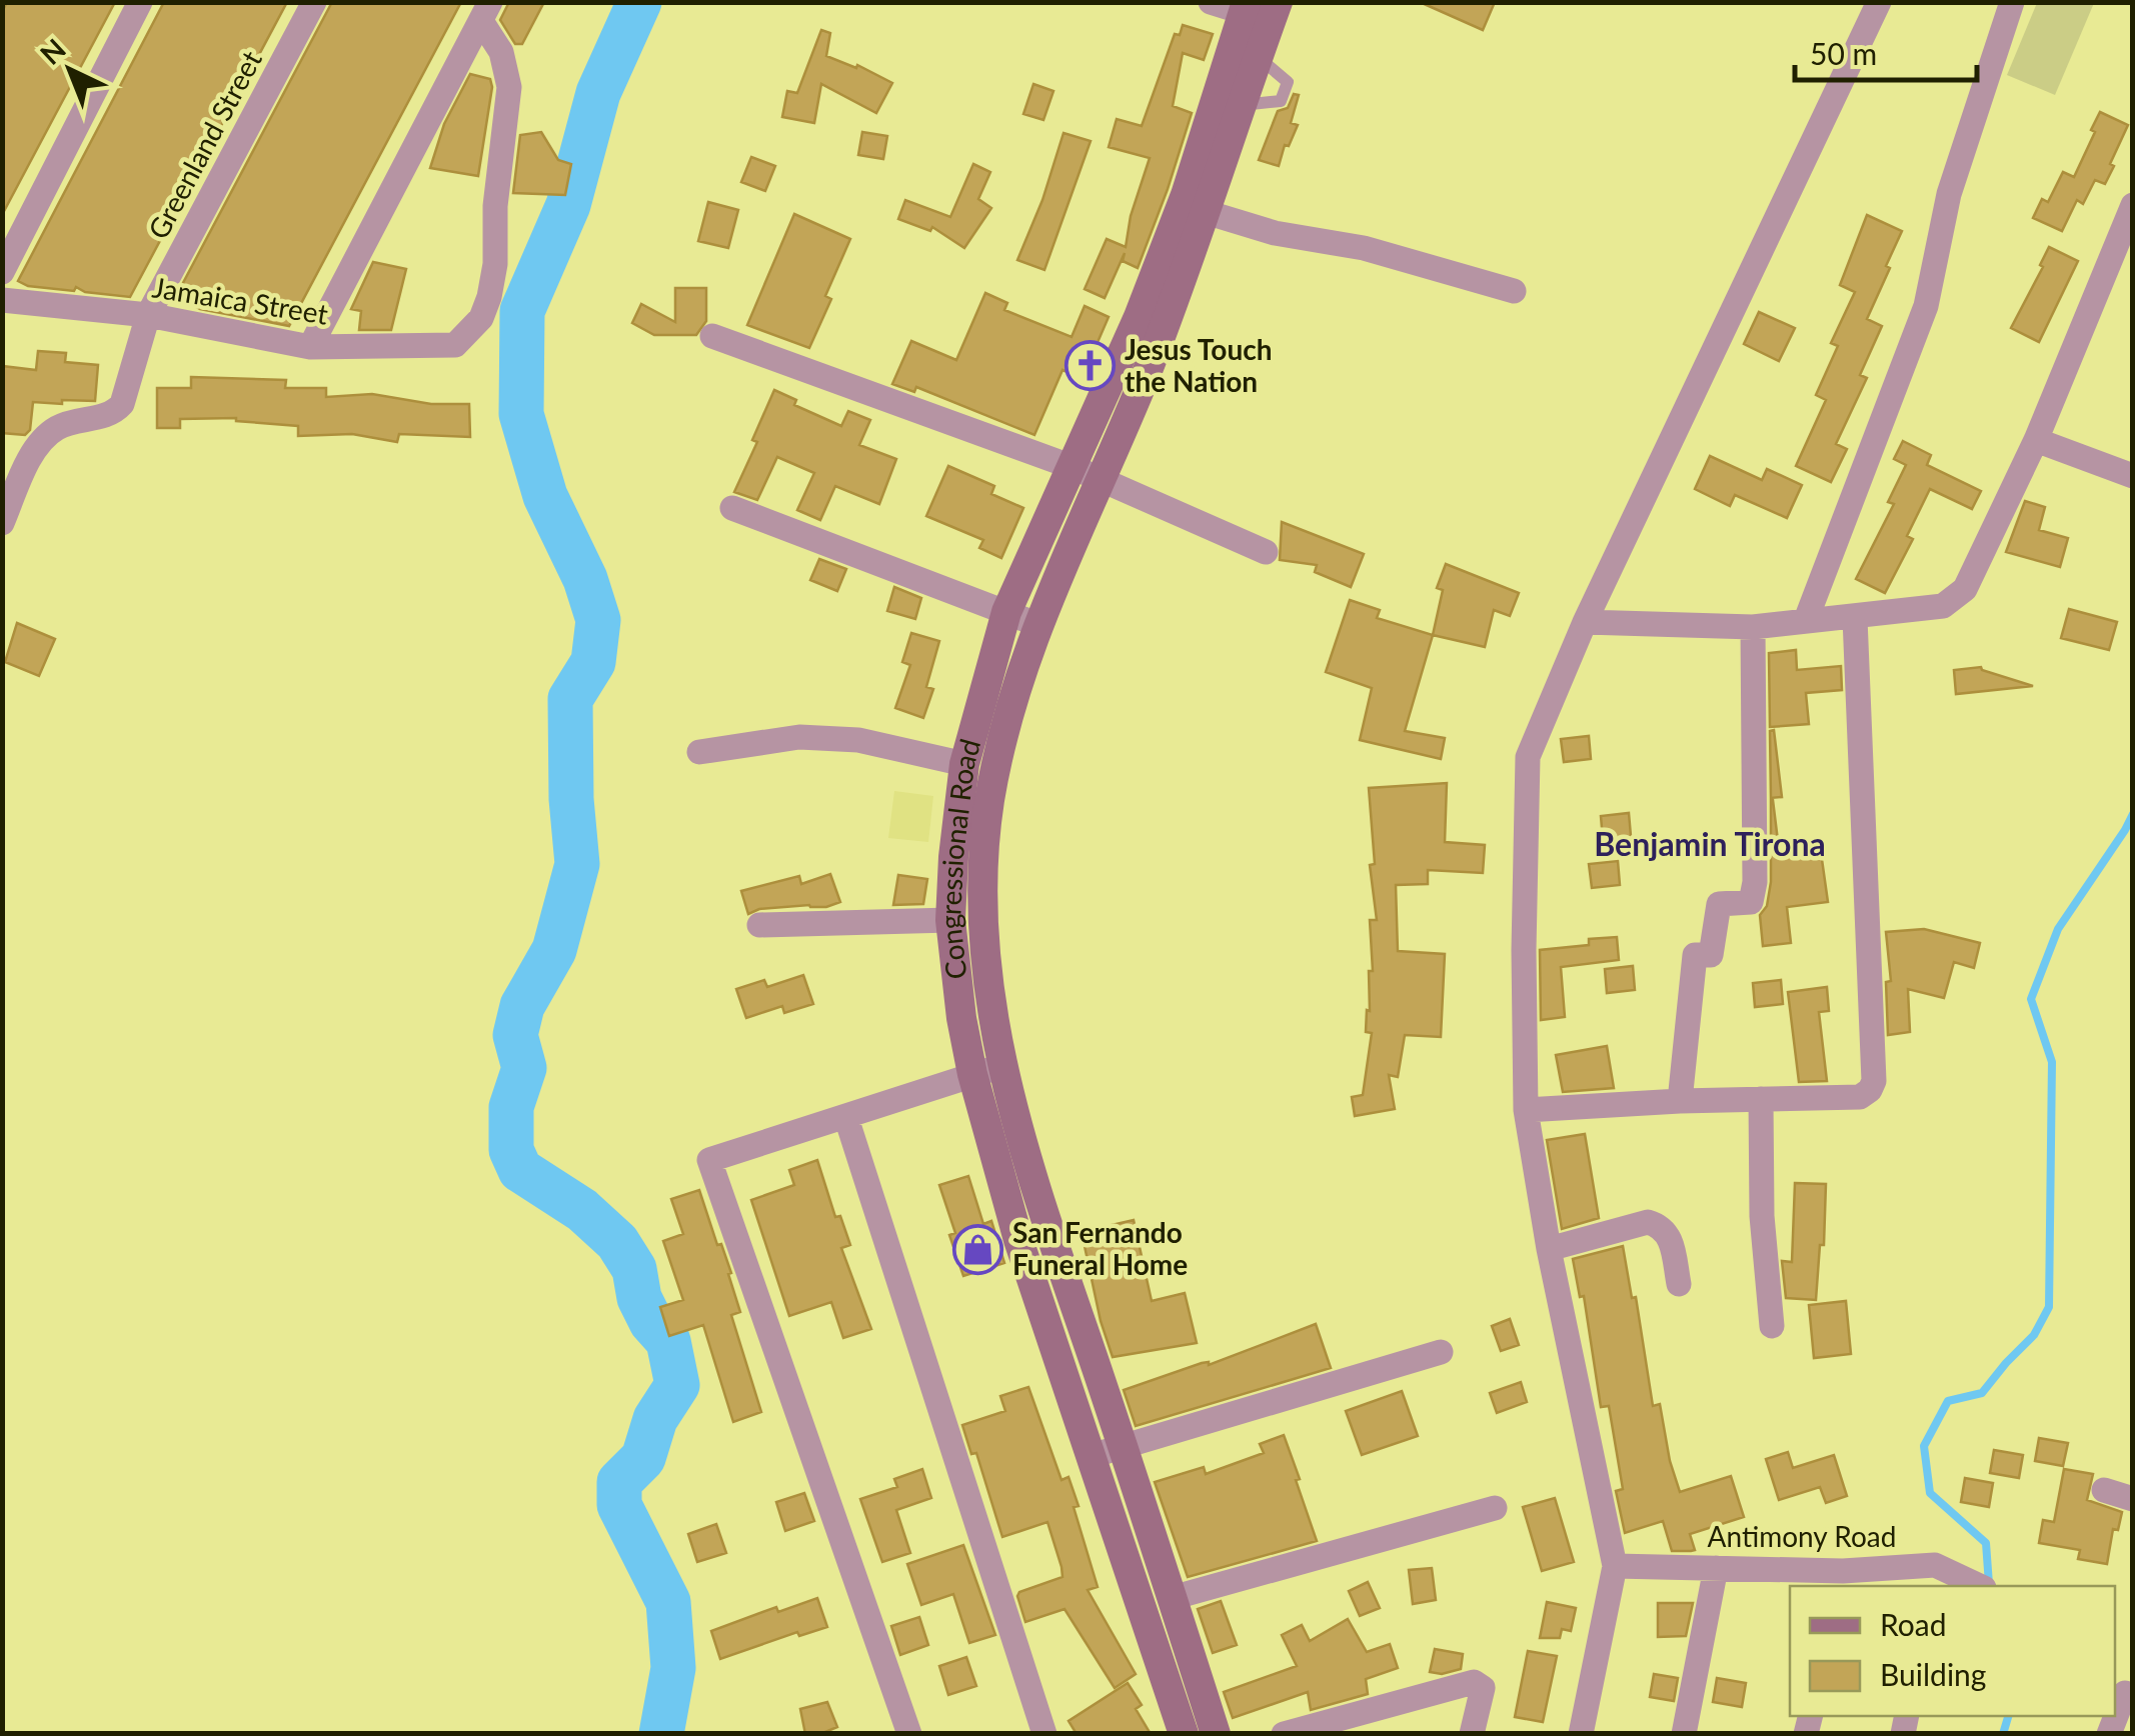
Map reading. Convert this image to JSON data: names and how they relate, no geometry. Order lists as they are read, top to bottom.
{
  "streets": {
    "main road": ["Congressional Road"],
    "street": ["Greenland Street", "Jamaica Street", "Antimony Road"]
  },
  "crossings": [
    ["Greenland Street", "Jamaica Street"]
  ],
  "districts": ["Benjamin Tirona"],
  "places": {
    "church": ["Jesus Touch the Nation"],
    "shop": ["San Fernando Funeral Home"]
  },
  "legend": ["Road", "Building"],
  "scale_bar": "50 m",
  "north": "top left"
}
